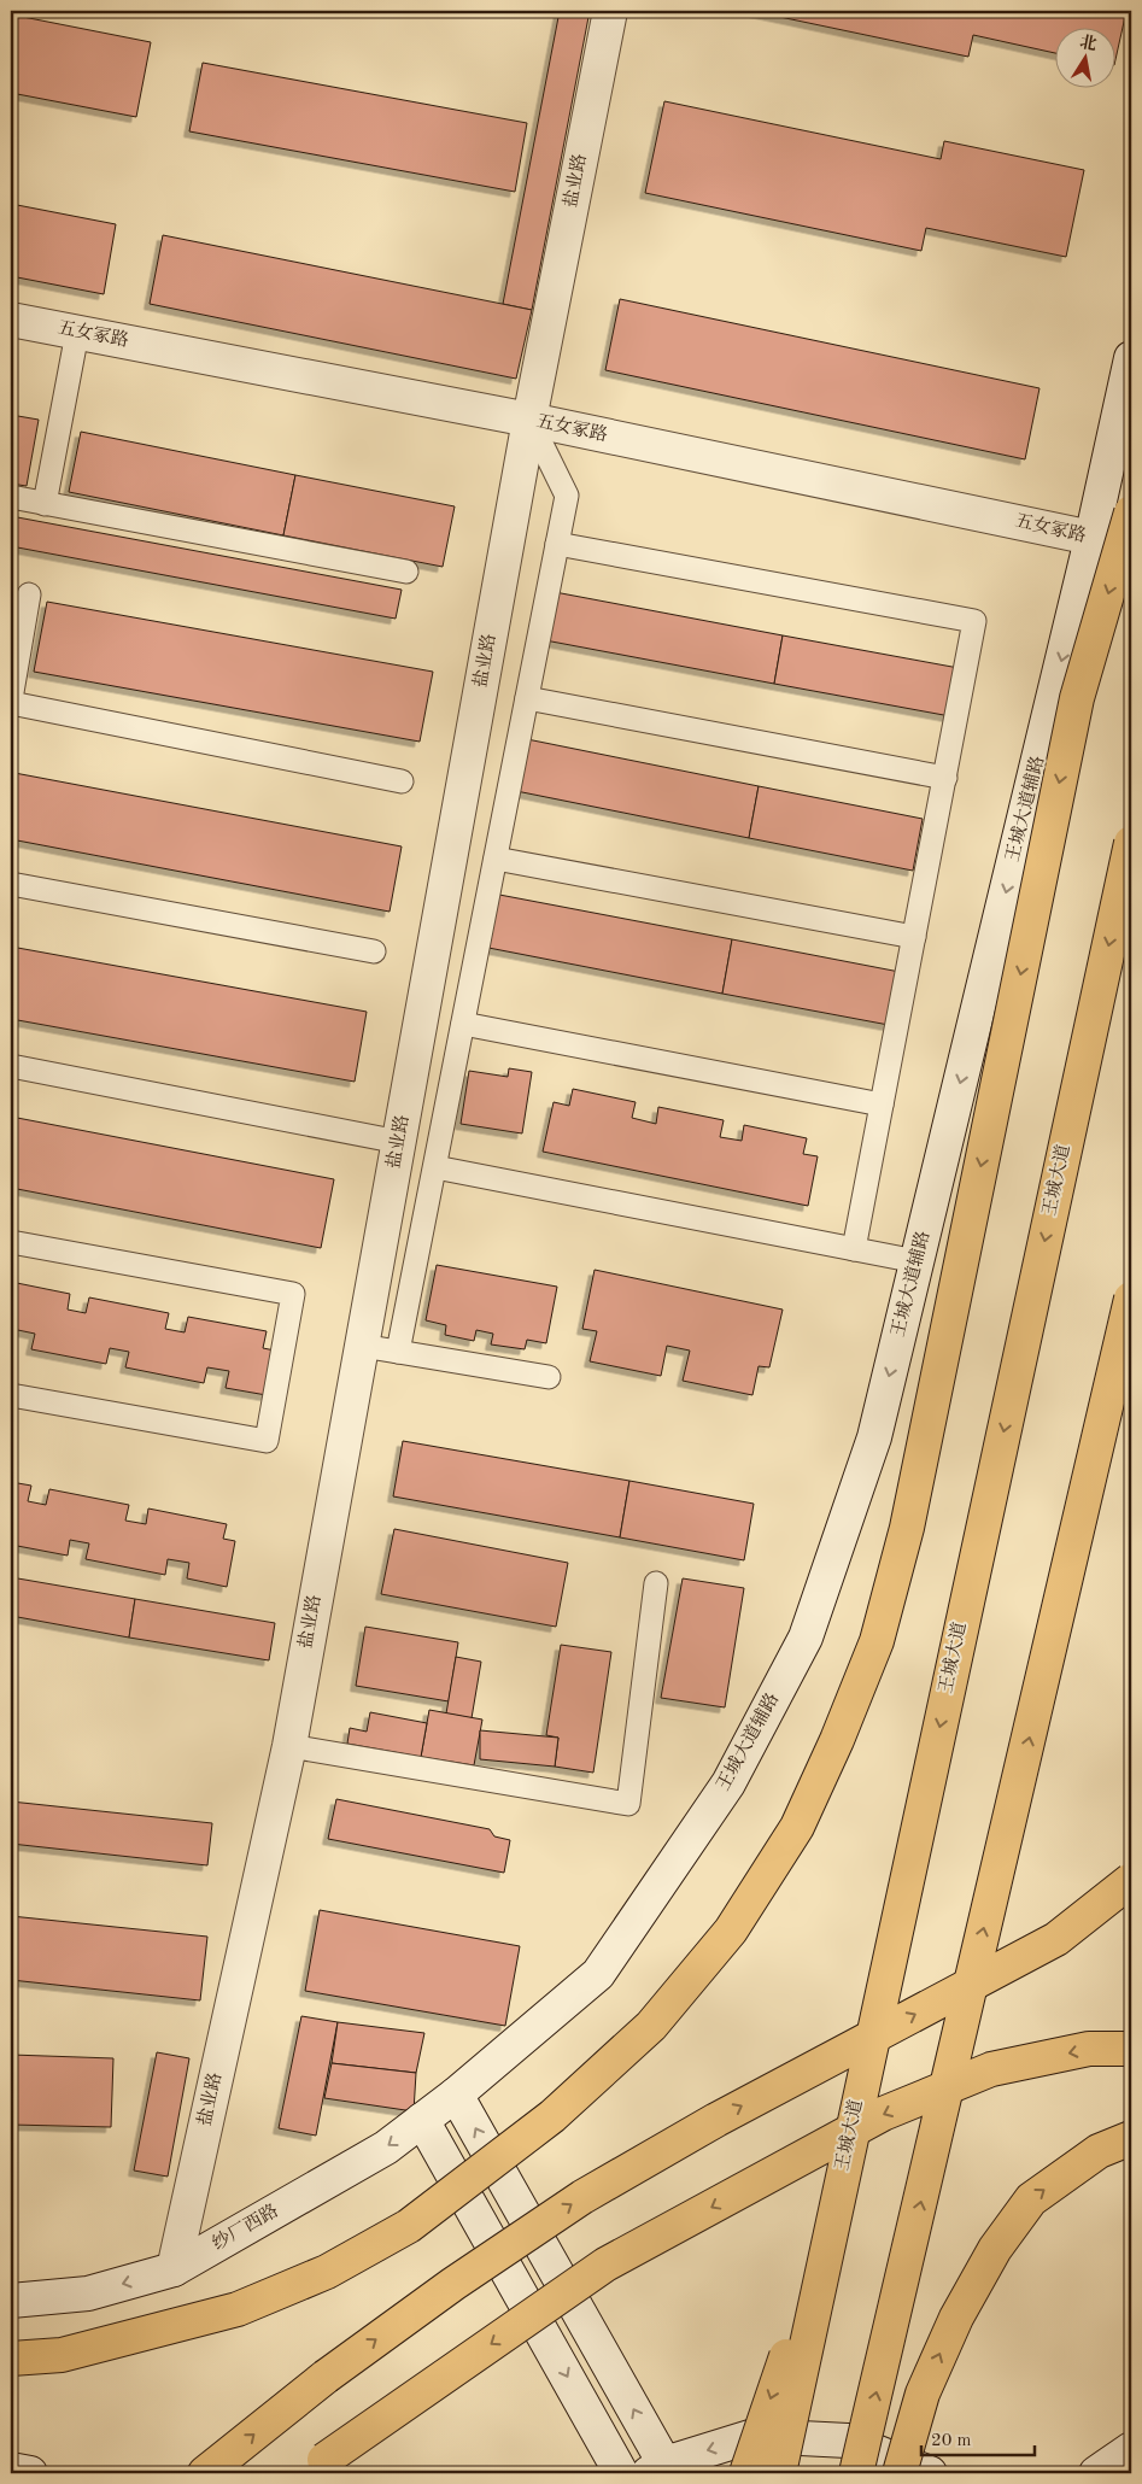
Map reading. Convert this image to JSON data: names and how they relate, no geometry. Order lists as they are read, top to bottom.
{
  "streets": {
    "highway": ["王城大道"],
    "street": [
      "盐业路",
      "五女冢路",
      "王城大道辅路",
      "纱厂西路"
    ]
  },
  "crossings": [
    ["盐业路", "五女冢路"],
    ["盐业路", "纱厂西路"],
    ["五女冢路", "王城大道辅路"],
    ["王城大道辅路", "纱厂西路"]
  ],
  "one_way": ["王城大道辅路", "纱厂西路"],
  "scale_bar": "20 m",
  "north": "top"
}
